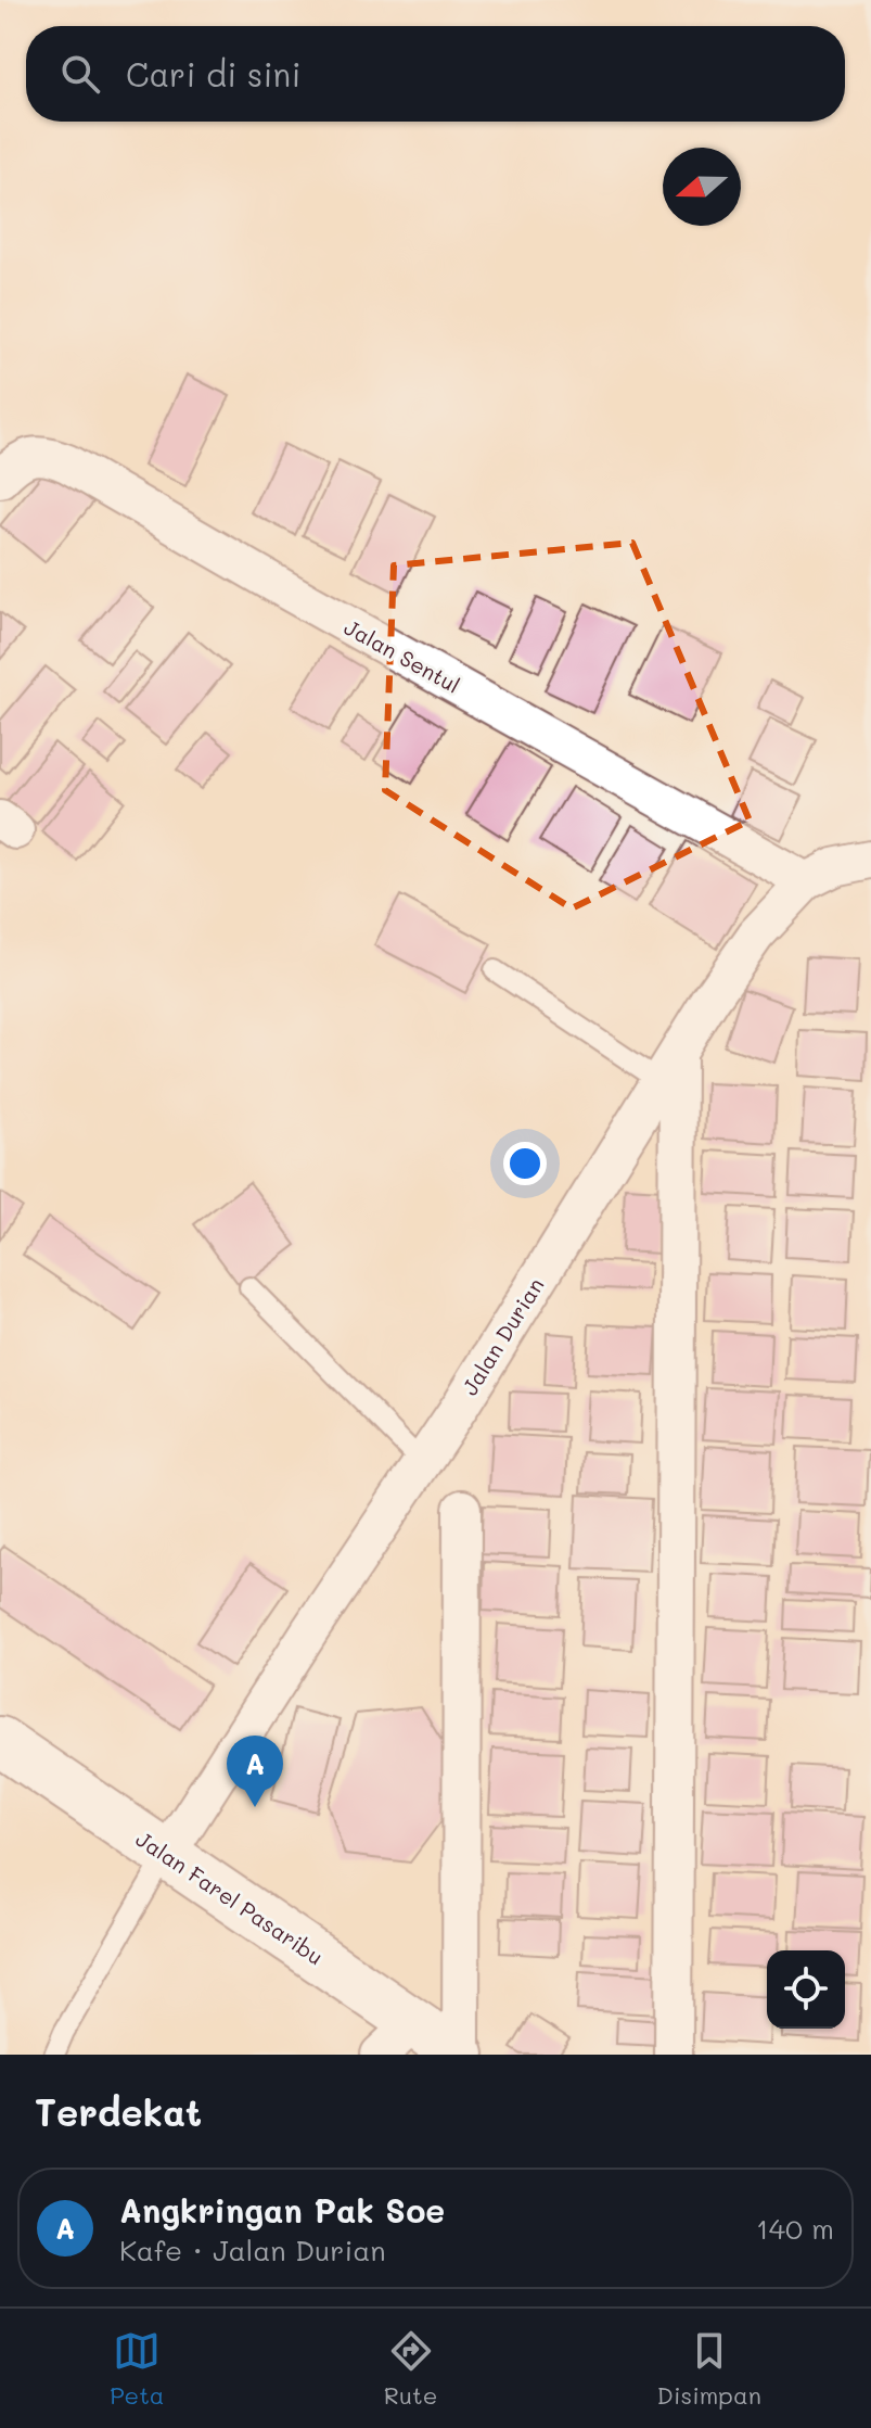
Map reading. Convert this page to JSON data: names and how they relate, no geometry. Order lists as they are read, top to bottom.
{
  "streets": {
    "street": ["Jalan Sentul", "Jalan Durian", "Jalan Farel Pasaribu"]
  },
  "crossings": [
    ["Jalan Sentul", "Jalan Durian"],
    ["Jalan Durian", "Jalan Farel Pasaribu"]
  ],
  "north": "left",
  "page": {
    "search": "Cari di sini",
    "pins": "A",
    "heading": "Terdekat",
    "list": [
      {
        "mark": "A",
        "name": "Angkringan Pak Soe",
        "note": "Kafe · Jalan Durian",
        "value": "140 m"
      }
    ],
    "nav": ["Peta", "Rute", "Disimpan"]
  }
}
